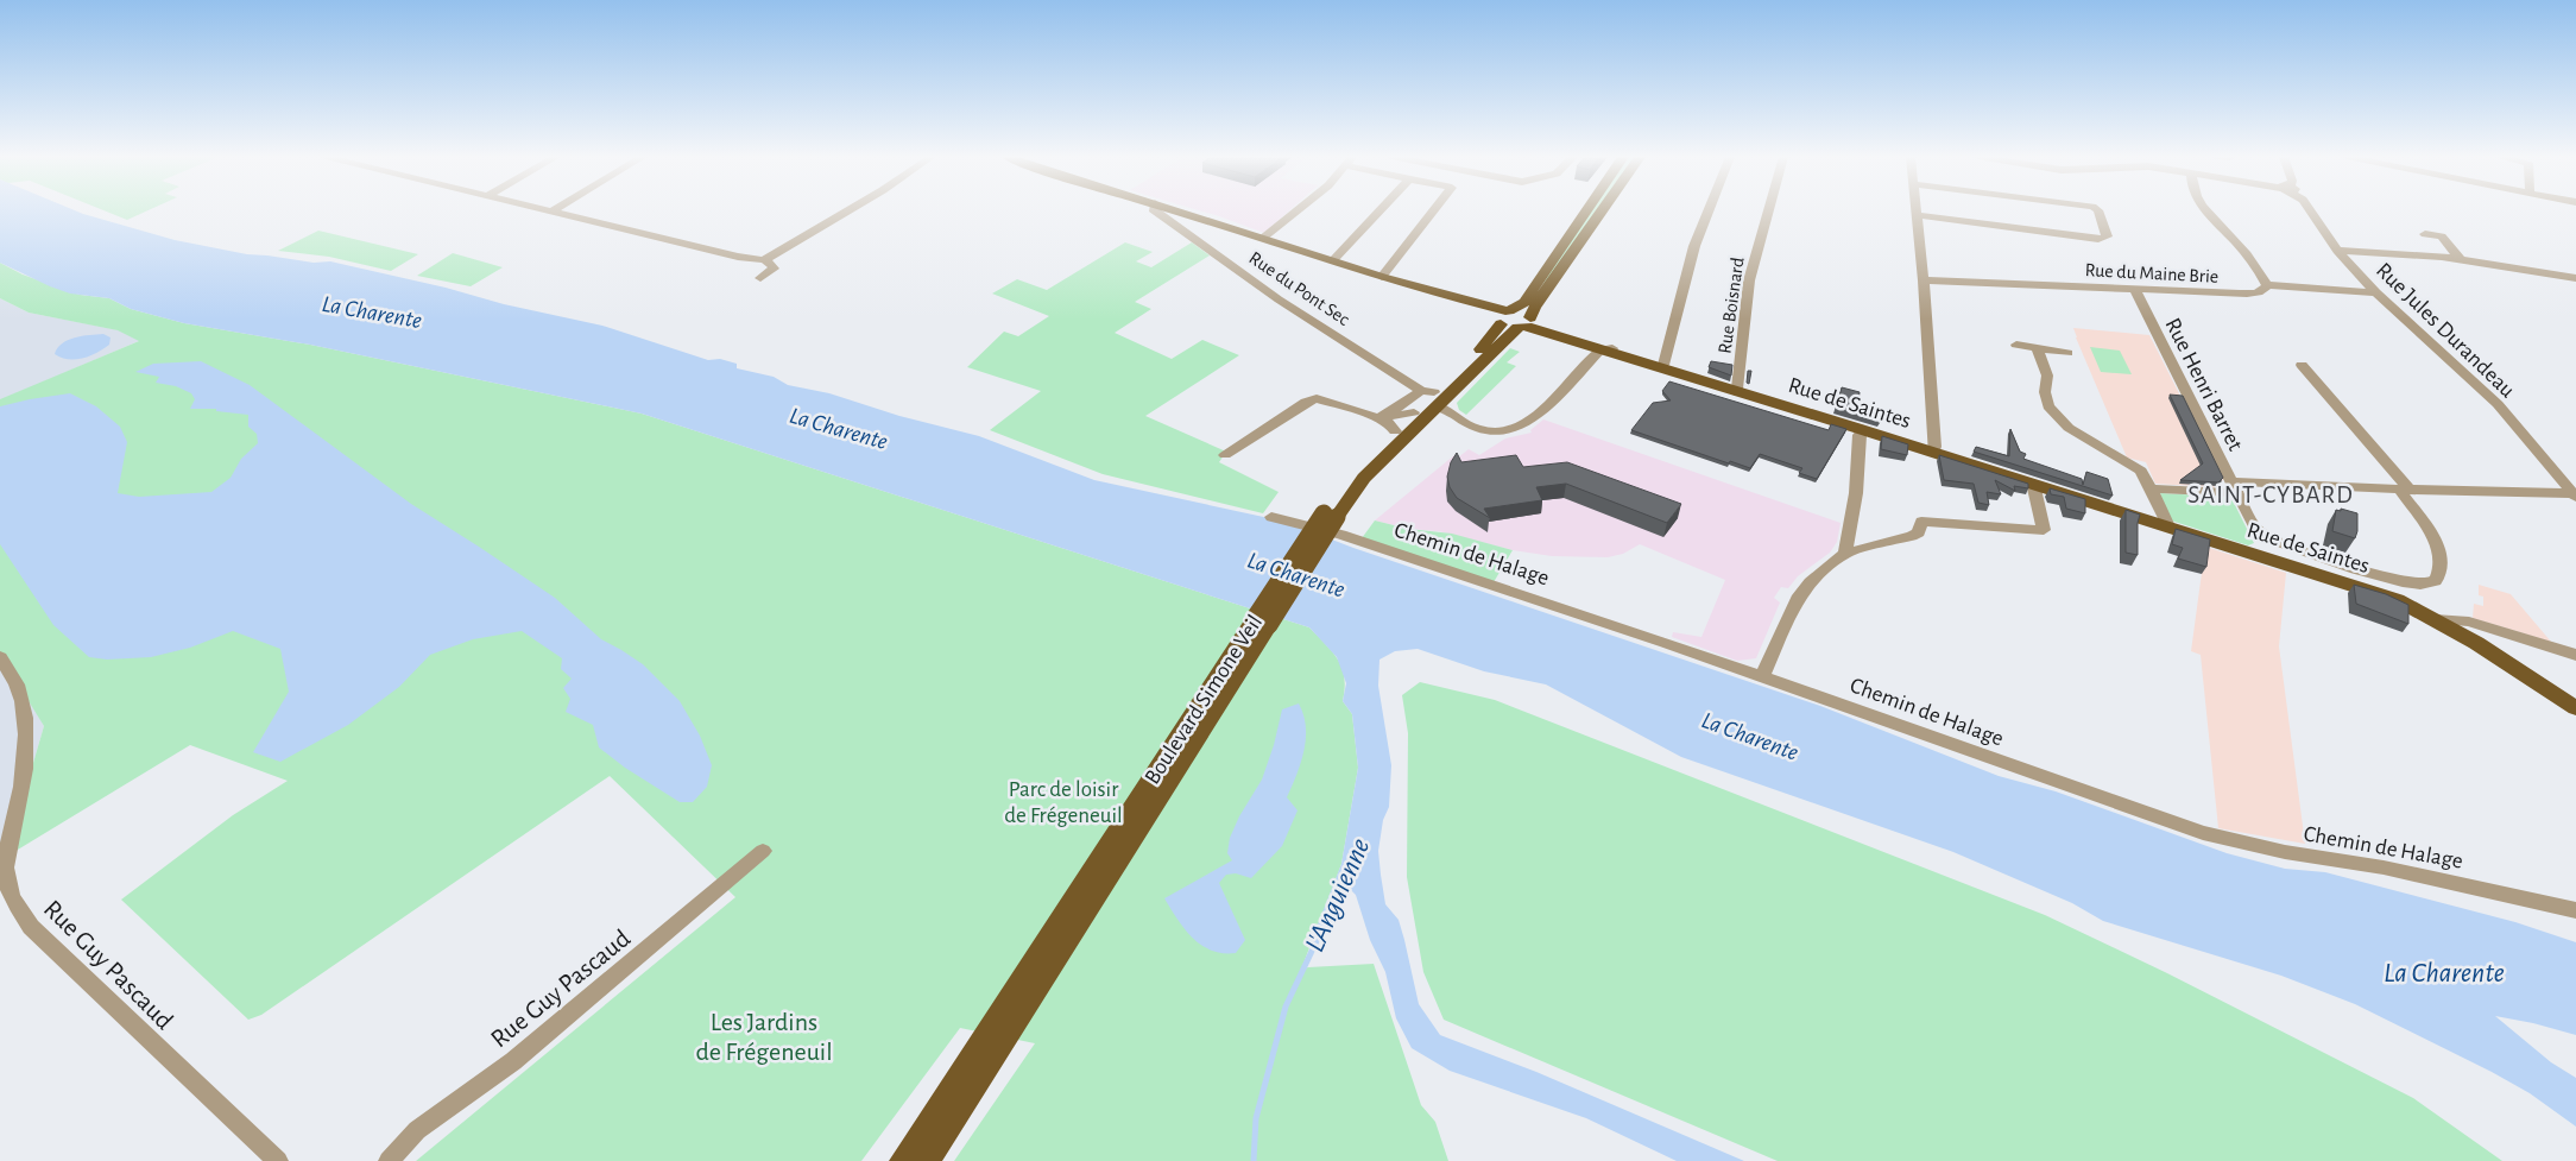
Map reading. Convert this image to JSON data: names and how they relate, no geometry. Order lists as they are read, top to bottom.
{
  "streets": {
    "main road": ["Rue de Saintes", "Boulevard Simone Veil"],
    "street": [
      "Rue du Maine Brie",
      "Rue du Pont Sec",
      "Rue Boisnard",
      "Rue Jules Durandeau",
      "Rue Henri Barret",
      "Chemin de Halage",
      "Rue Guy Pascaud"
    ]
  },
  "crossings": [
    ["Rue du Maine Brie", "Rue Jules Durandeau"],
    ["Rue du Maine Brie", "Rue Henri Barret"],
    ["Rue du Pont Sec", "Rue de Saintes"],
    ["Rue du Pont Sec", "Boulevard Simone Veil"],
    ["Rue Boisnard", "Rue de Saintes"],
    ["Rue Henri Barret", "Rue de Saintes"],
    ["Rue de Saintes", "Boulevard Simone Veil"]
  ],
  "districts": ["SAINT-CYBARD"],
  "water": ["La Charente", "L'Anguienne"],
  "parks": ["Parc de loisir de Frégeneuil", "Les Jardins de Frégeneuil"]
}
